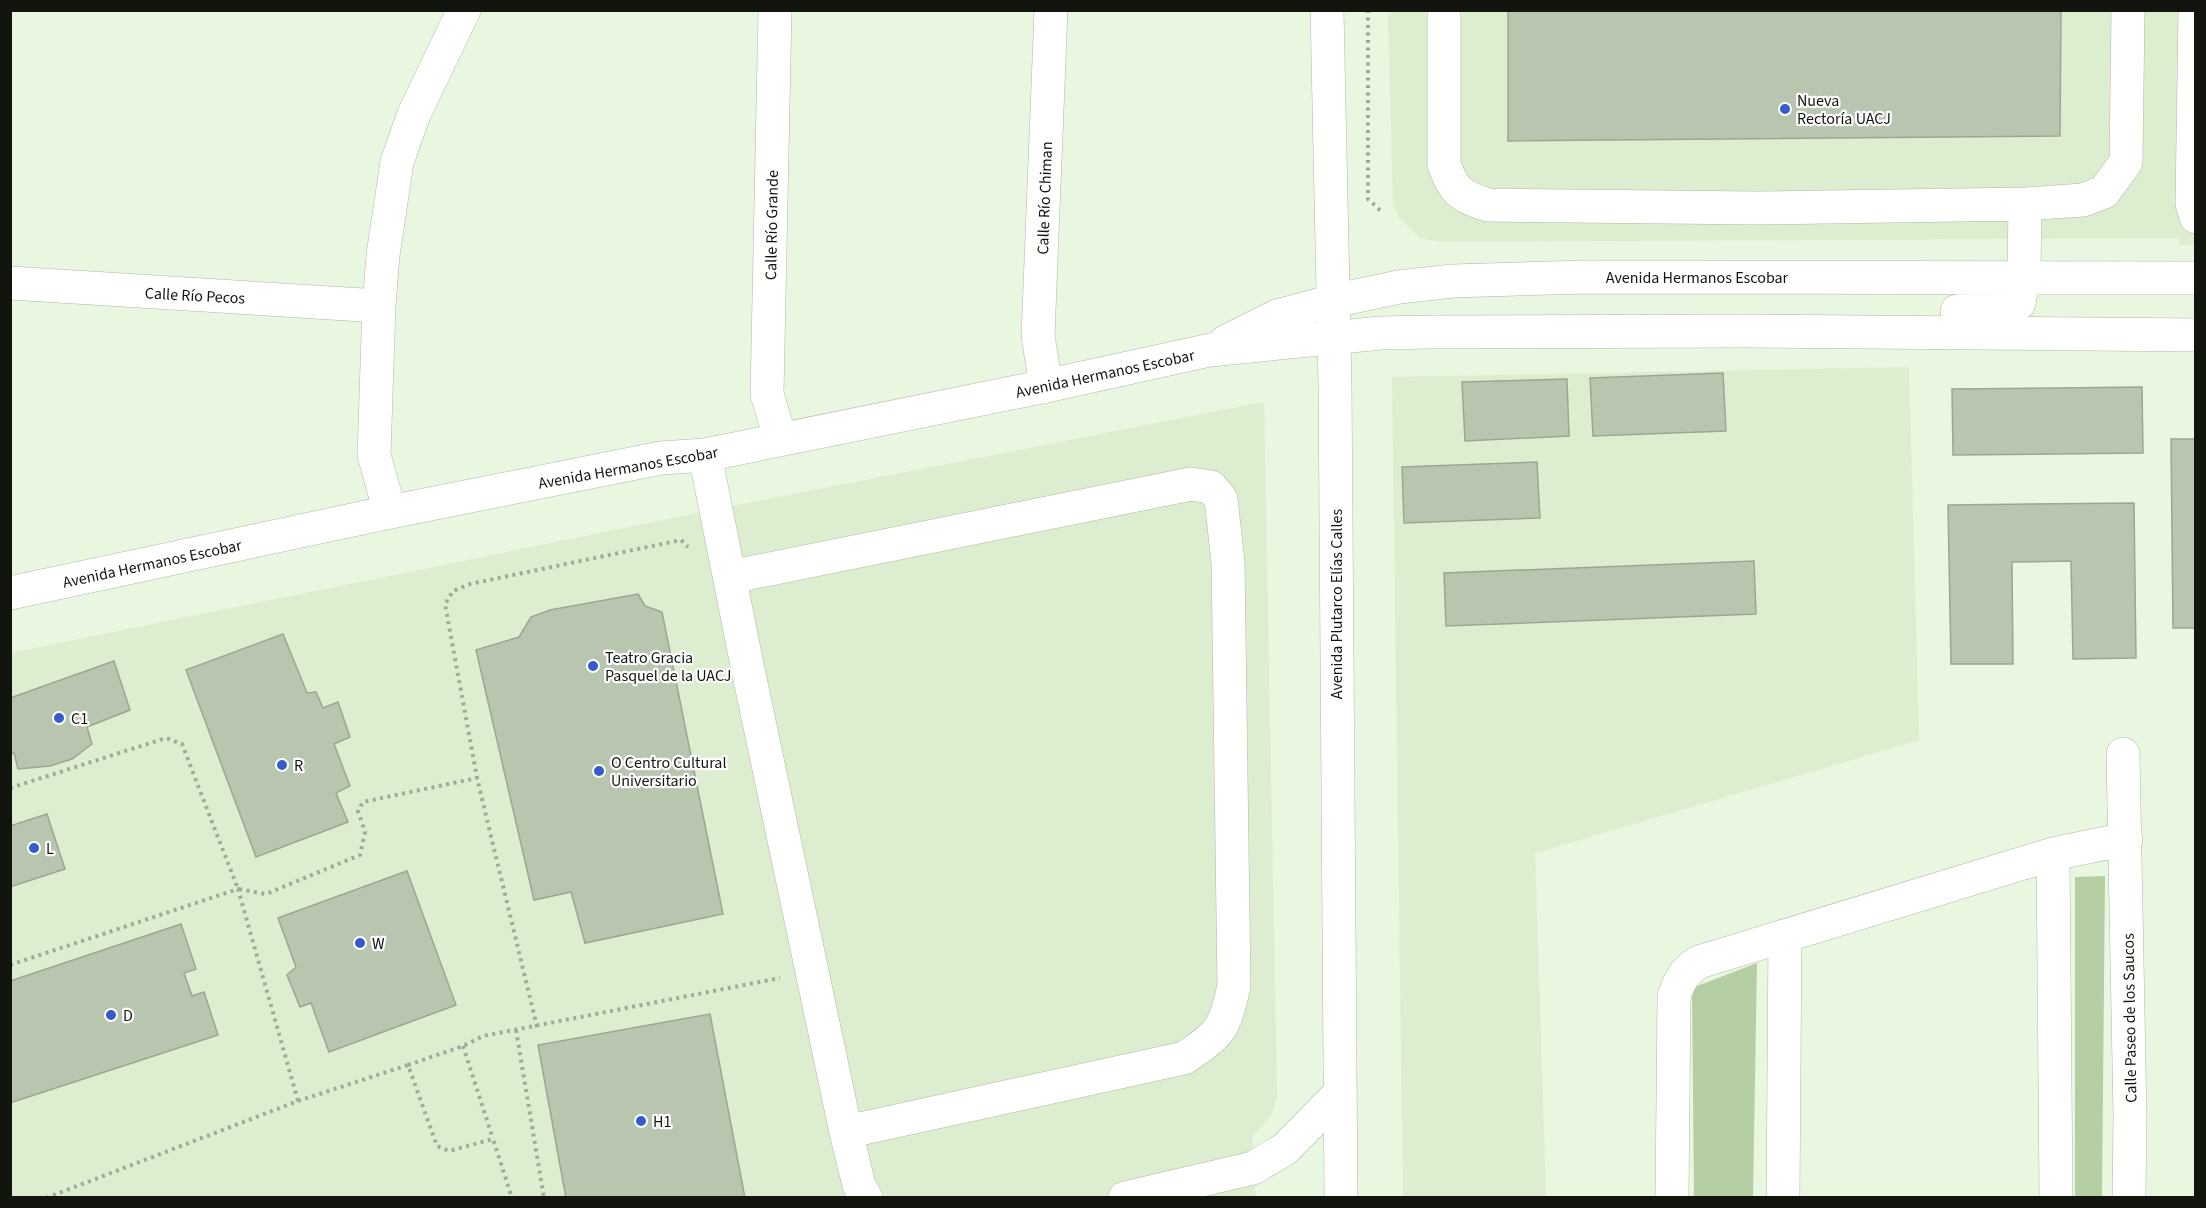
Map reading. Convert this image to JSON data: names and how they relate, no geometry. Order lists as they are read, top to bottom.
{
  "streets": {
    "main road": [
      "Calle Río Chiman",
      "Calle Río Grande",
      "Avenida Hermanos Escobar",
      "Calle Río Pecos",
      "Avenida Plutarco Elías Calles",
      "Calle Paseo de los Saucos"
    ]
  },
  "crossings": [
    ["Calle Río Chiman", "Avenida Hermanos Escobar"],
    ["Calle Río Grande", "Avenida Hermanos Escobar"],
    ["Avenida Hermanos Escobar", "Avenida Plutarco Elías Calles"]
  ],
  "places": [
    "Nueva Rectoría UACJ",
    "Teatro Gracia Pasquel de la UACJ",
    "C1",
    "R",
    "O Centro Cultural Universitario",
    "L",
    "W",
    "D",
    "H1"
  ]
}
